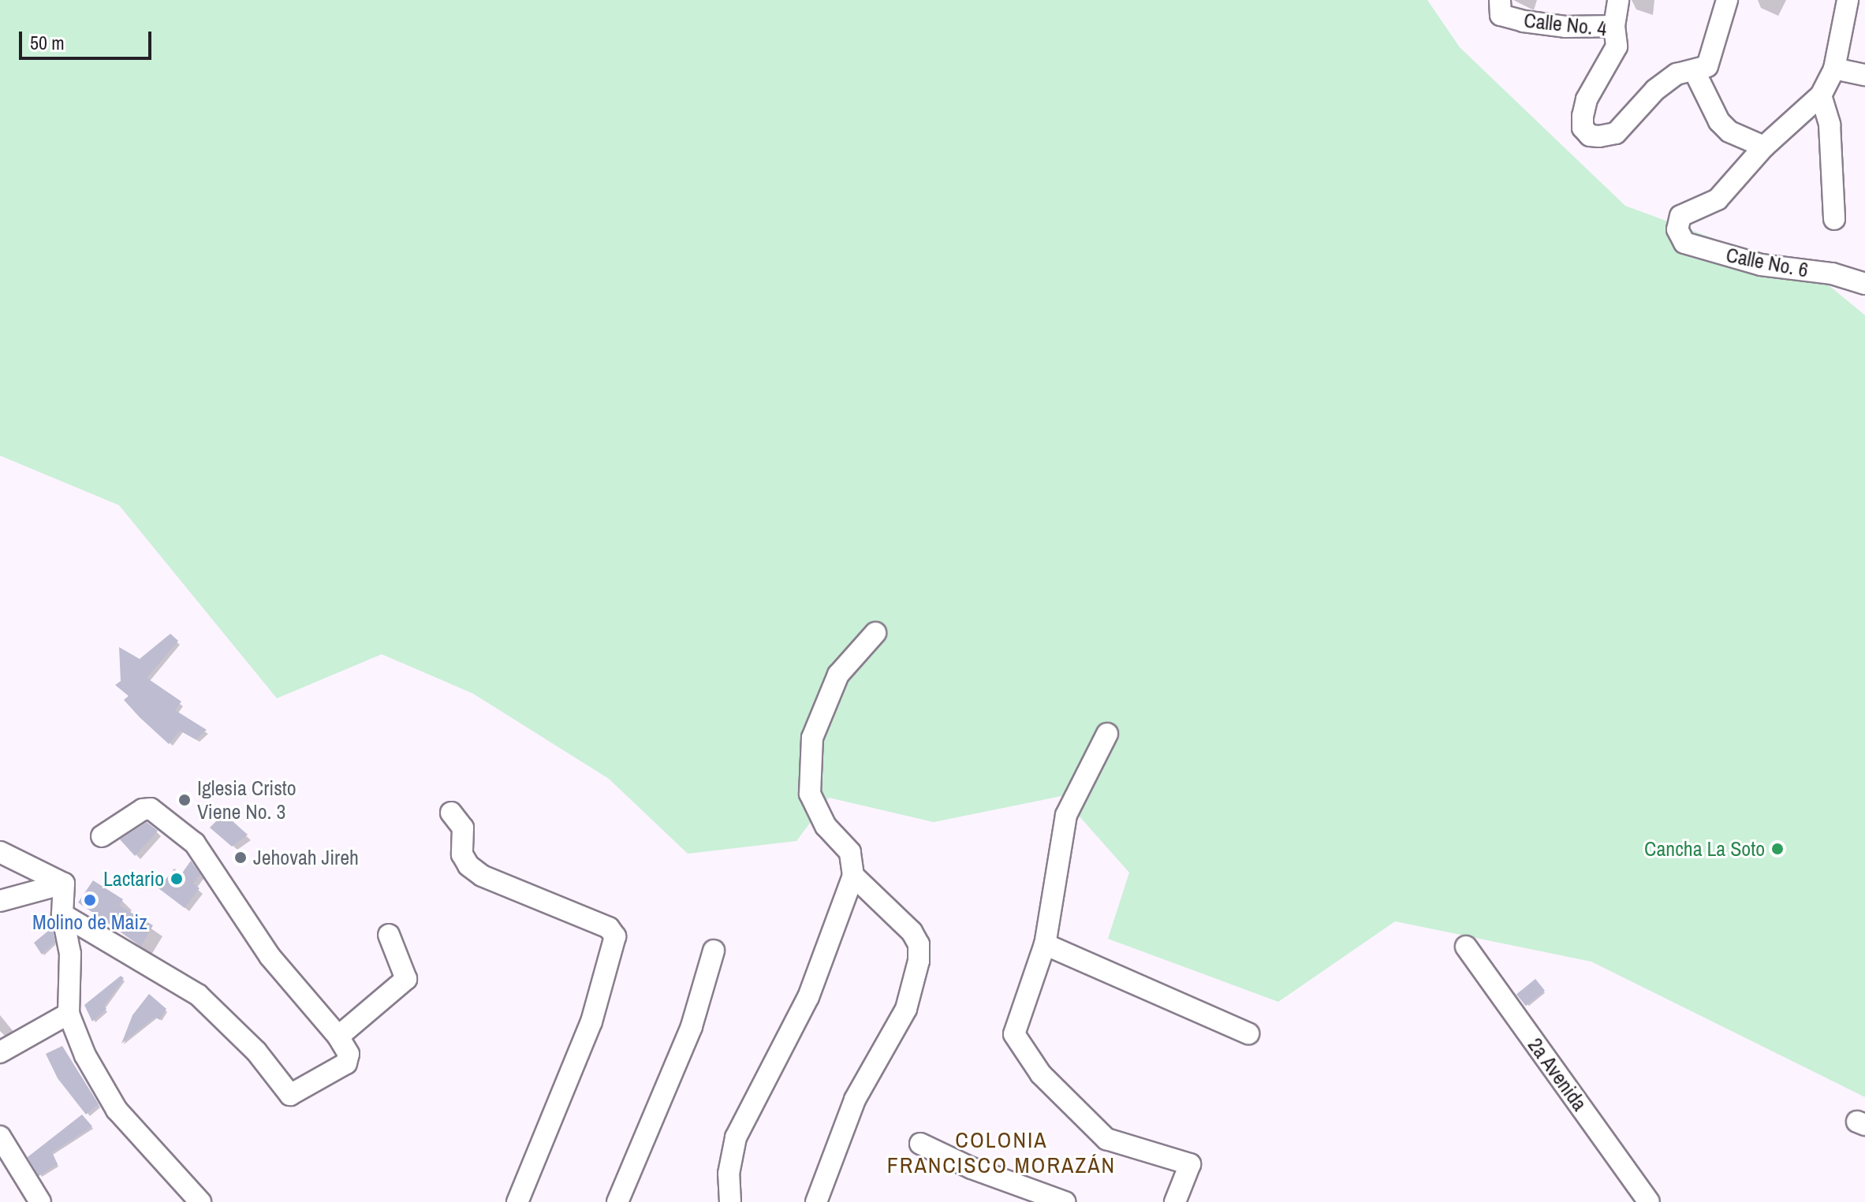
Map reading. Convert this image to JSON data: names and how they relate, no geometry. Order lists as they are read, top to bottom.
{
  "streets": {
    "street": ["Calle No. 4", "Calle No. 6", "2a Avenida"]
  },
  "districts": ["COLONIA FRANCISCO MORAZÁN"],
  "places": [
    "Iglesia Cristo Viene No. 3",
    "Cancha La Soto",
    "Jehovah Jireh",
    "Lactario",
    "Molino de Maiz"
  ],
  "scale_bar": "50 m"
}
